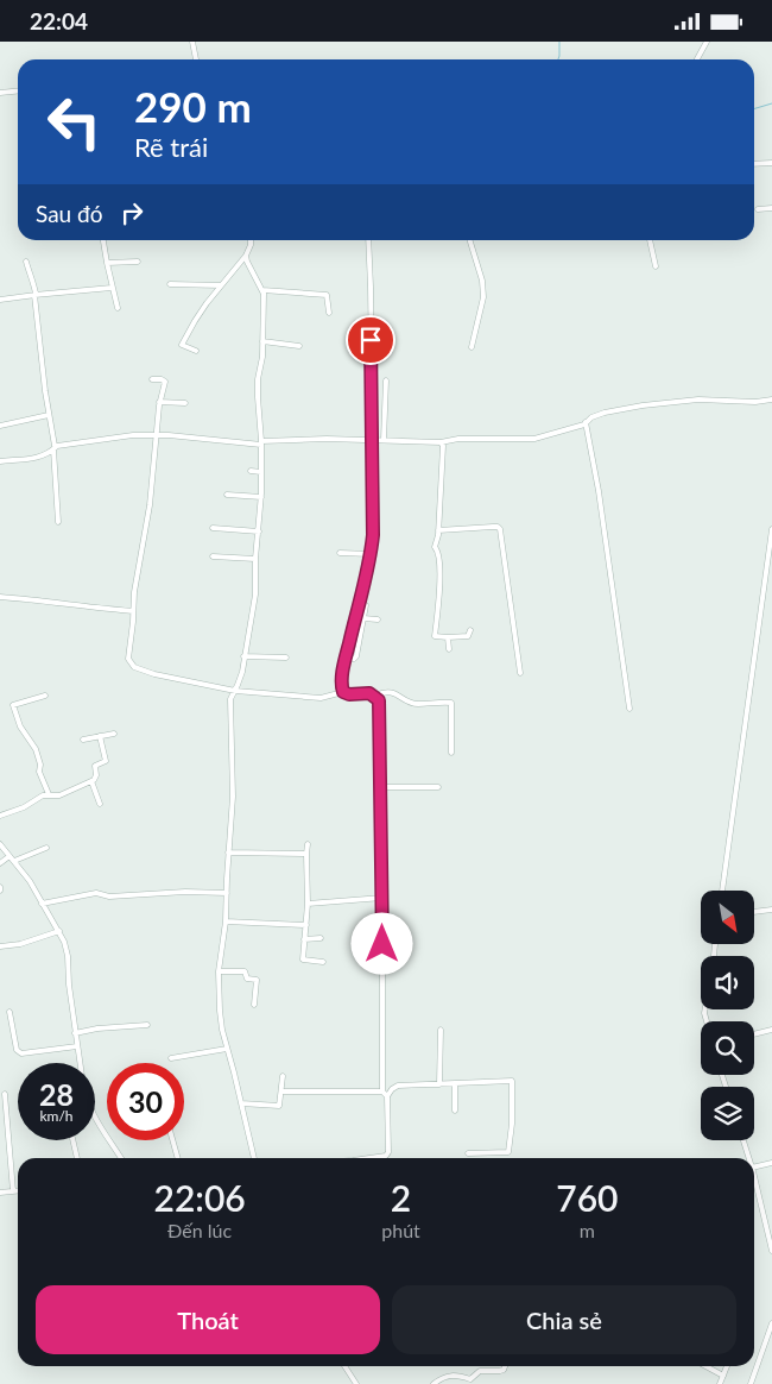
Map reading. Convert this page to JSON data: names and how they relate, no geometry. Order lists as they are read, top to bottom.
{
  "north": "bottom right",
  "page": {
    "status": "22:04",
    "turn": ["290 m", "Rẽ trái"],
    "then": "Sau đó",
    "speed": "28 km/h",
    "limit": "30",
    "eta": [
      "22:06",
      "Đến lúc",
      "2",
      "phút",
      "760",
      "m"
    ],
    "buttons": ["Thoát", "Chia sẻ"]
  }
}
